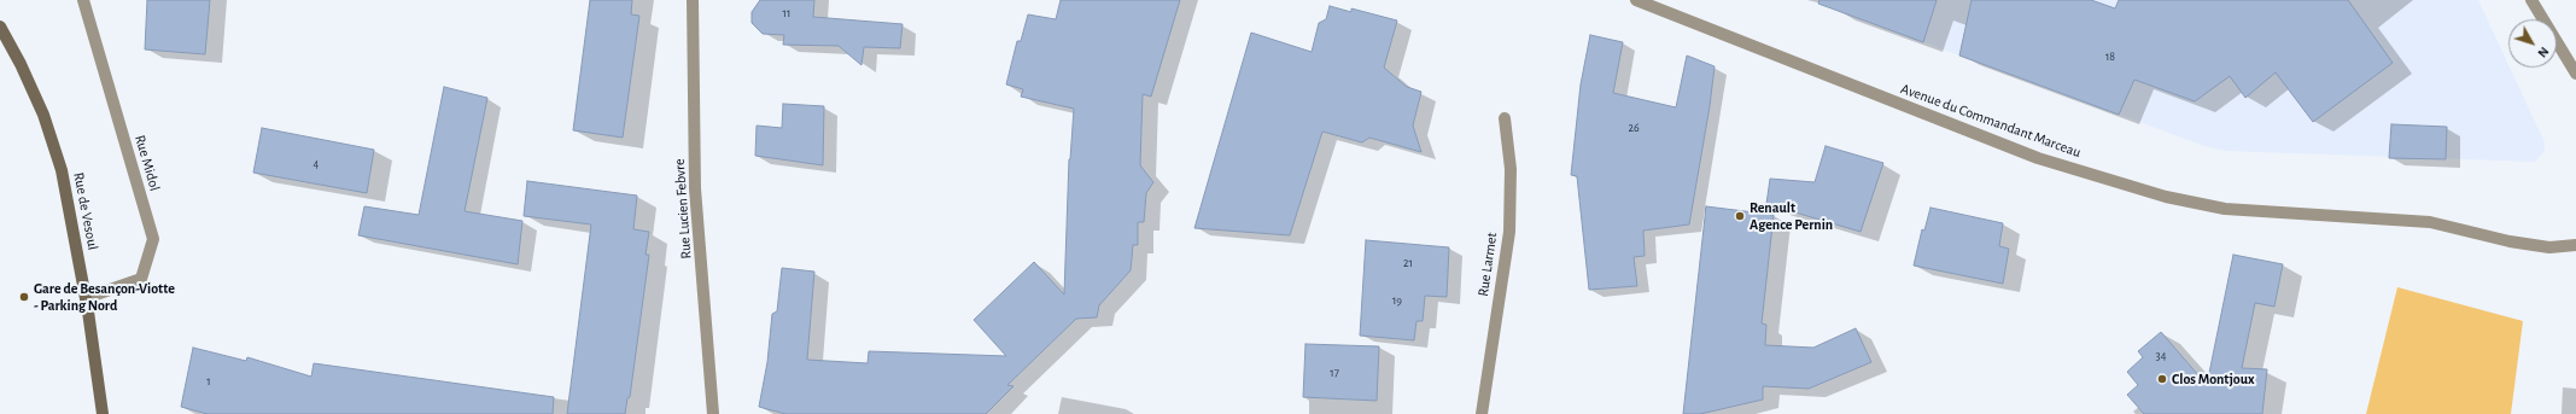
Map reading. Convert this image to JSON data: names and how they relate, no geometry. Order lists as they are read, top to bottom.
{
  "streets": {
    "main road": ["Rue de Vesoul"],
    "street": [
      "Avenue du Commandant Marceau",
      "Rue Midol",
      "Rue Lucien Febvre",
      "Rue Larmet"
    ]
  },
  "crossings": [
    ["Rue Midol", "Rue de Vesoul"]
  ],
  "places": ["Renault Agence Pernin", "Gare de Besançon-Viotte - Parking Nord", "Clos Montjoux"],
  "house_numbers": [
    "11",
    "18",
    "26",
    "4",
    "21",
    "19",
    "34",
    "17",
    "1"
  ],
  "north": "bottom right"
}
